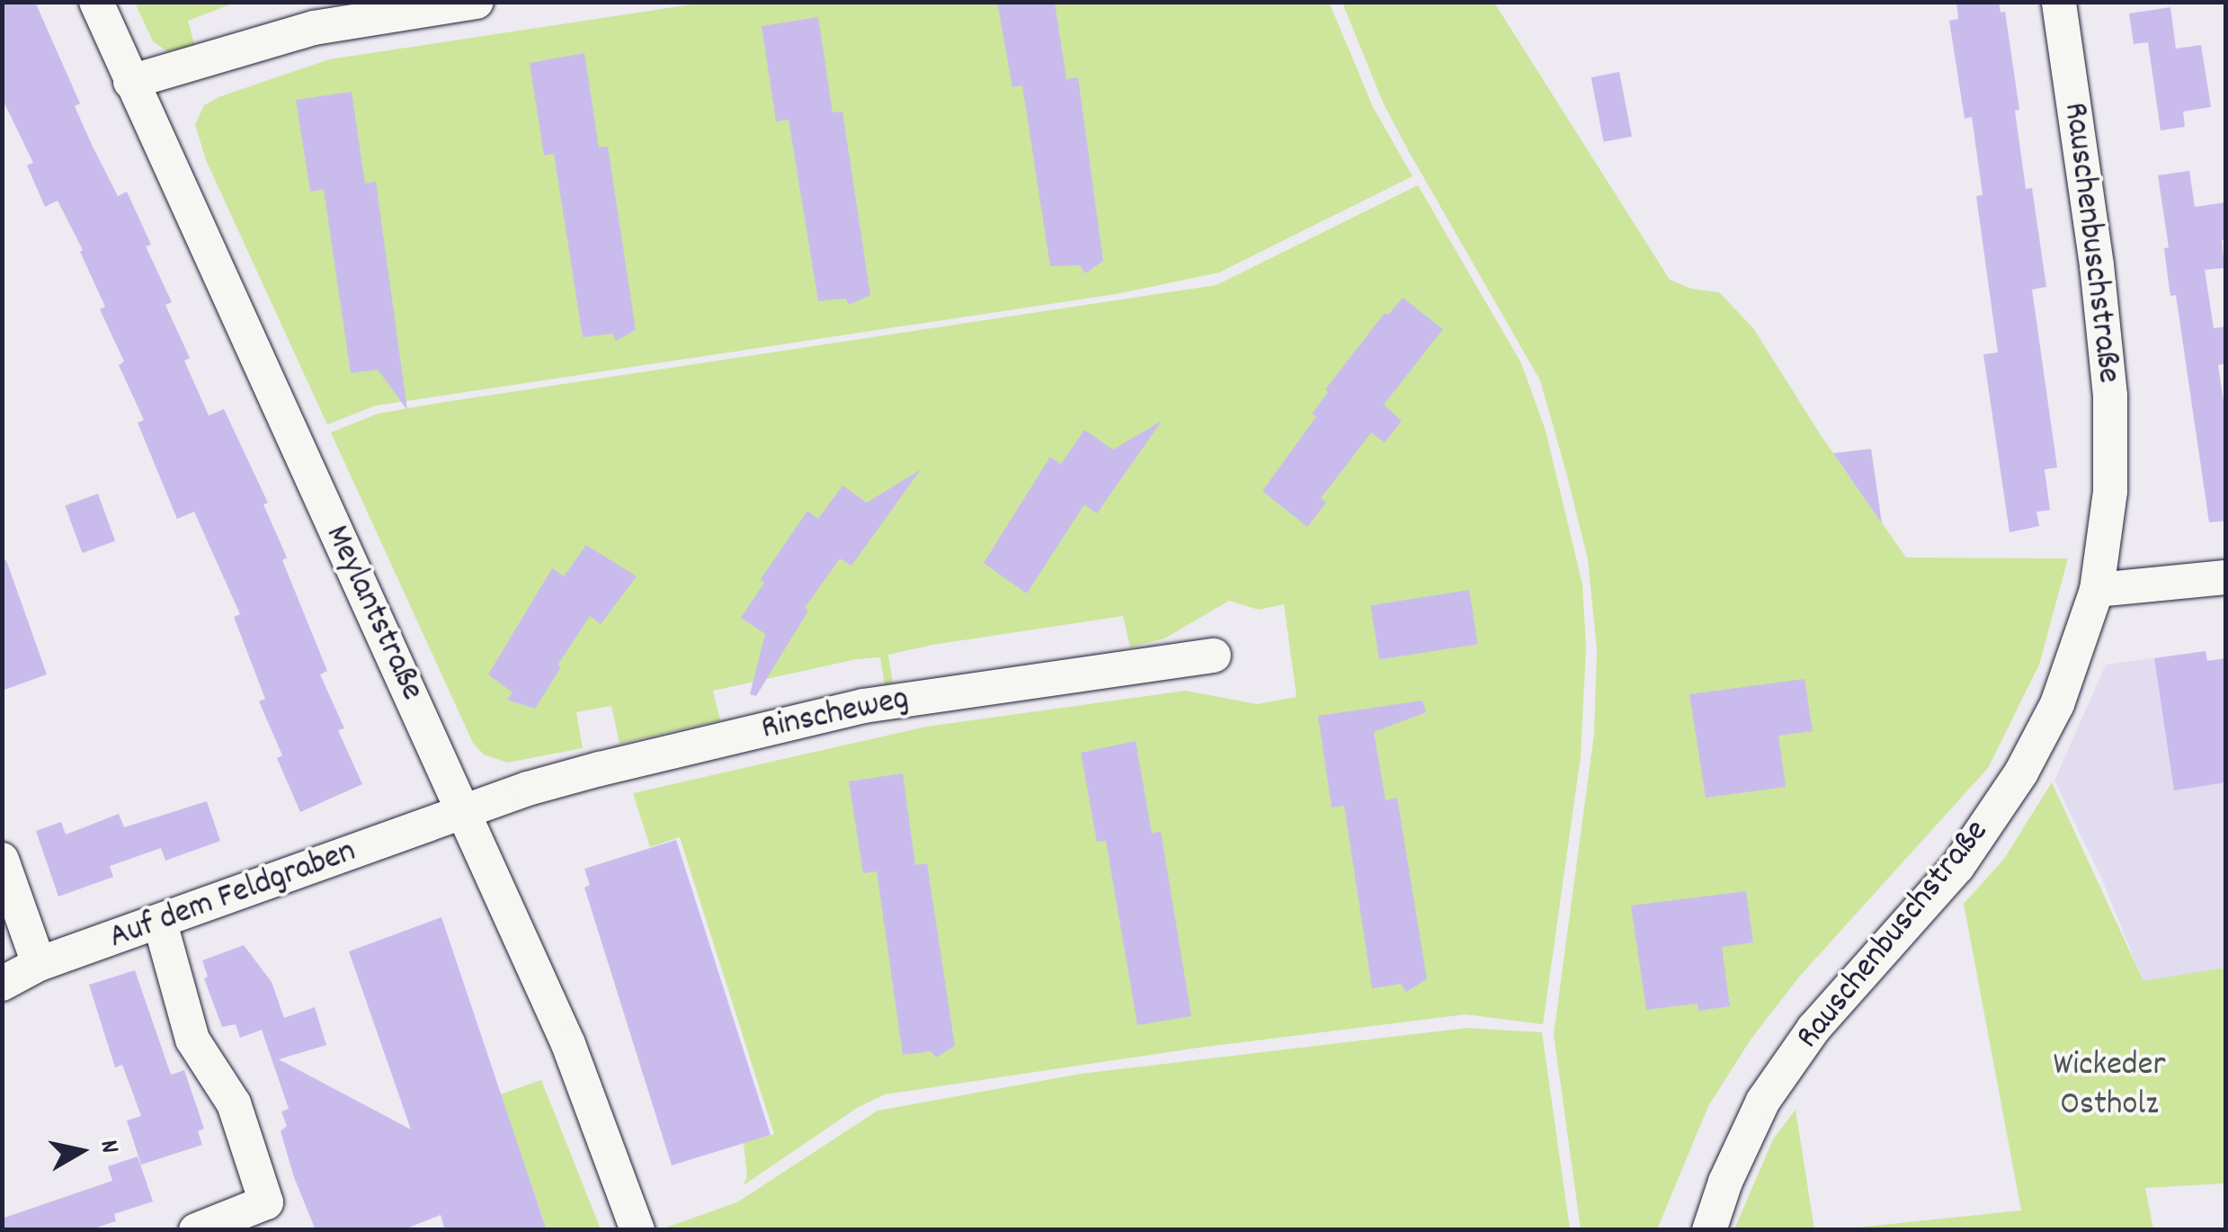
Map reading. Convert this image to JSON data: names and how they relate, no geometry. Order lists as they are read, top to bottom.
{
  "streets": {
    "street": [
      "Rauschenbuschstraße",
      "Meylantstraße",
      "Rinscheweg",
      "Auf dem Feldgraben"
    ]
  },
  "crossings": [
    ["Meylantstraße", "Rinscheweg"],
    ["Meylantstraße", "Auf dem Feldgraben"],
    ["Rinscheweg", "Auf dem Feldgraben"]
  ],
  "parks": ["Wickeder Ostholz"],
  "north": "right"
}
